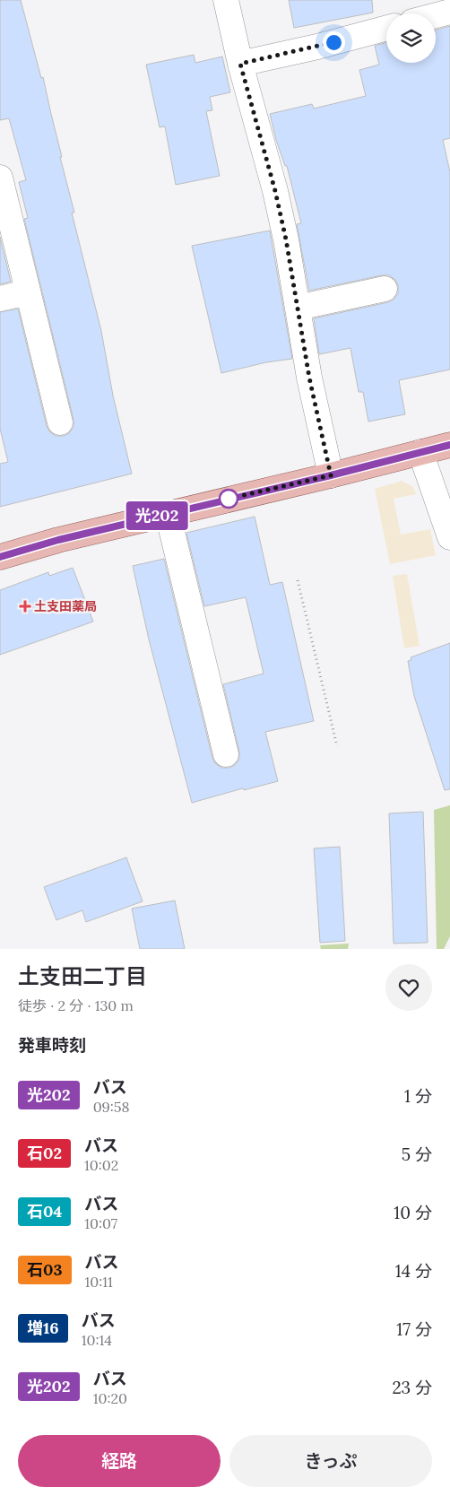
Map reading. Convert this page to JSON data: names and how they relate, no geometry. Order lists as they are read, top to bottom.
{
  "places": {
    "health": ["土支田薬局"]
  },
  "lines": ["bus line 光202"],
  "page": {
    "on_map": "光202",
    "heading": [
      ["土支田二丁目", "徒歩 · 2 分 · 130 m"],
      "発車時刻"
    ],
    "list": [
      {
        "mark": "光202",
        "name": "バス",
        "note": "09:58",
        "value": "1 分"
      },
      {
        "mark": "石02",
        "name": "バス",
        "note": "10:02",
        "value": "5 分"
      },
      {
        "mark": "石04",
        "name": "バス",
        "note": "10:07",
        "value": "10 分"
      },
      {
        "mark": "石03",
        "name": "バス",
        "note": "10:11",
        "value": "14 分"
      },
      {
        "mark": "増16",
        "name": "バス",
        "note": "10:14",
        "value": "17 分"
      },
      {
        "mark": "光202",
        "name": "バス",
        "note": "10:20",
        "value": "23 分"
      }
    ],
    "buttons": ["経路", "きっぷ"]
  }
}
